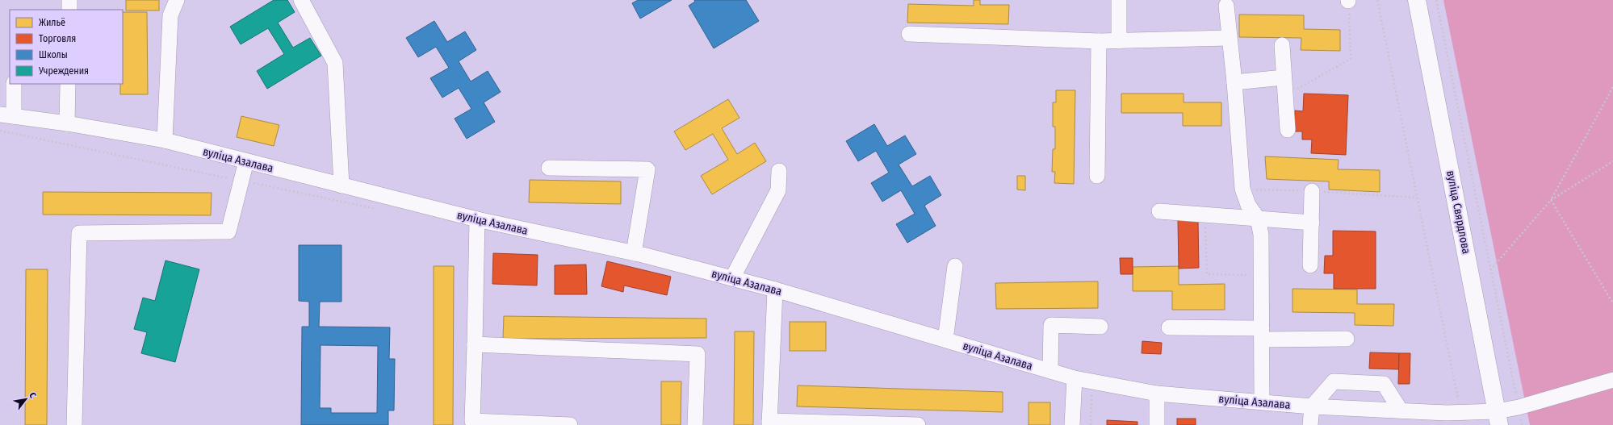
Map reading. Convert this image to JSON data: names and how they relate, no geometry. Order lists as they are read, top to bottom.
{
  "streets": {
    "main road": ["вуліца Свярдлова"],
    "street": ["вуліца Азалава"]
  },
  "crossings": [
    ["вуліца Азалава", "вуліца Свярдлова"]
  ],
  "legend": [
    "Жильё",
    "Торговля",
    "Школы",
    "Учреждения"
  ],
  "north": "top right"
}
